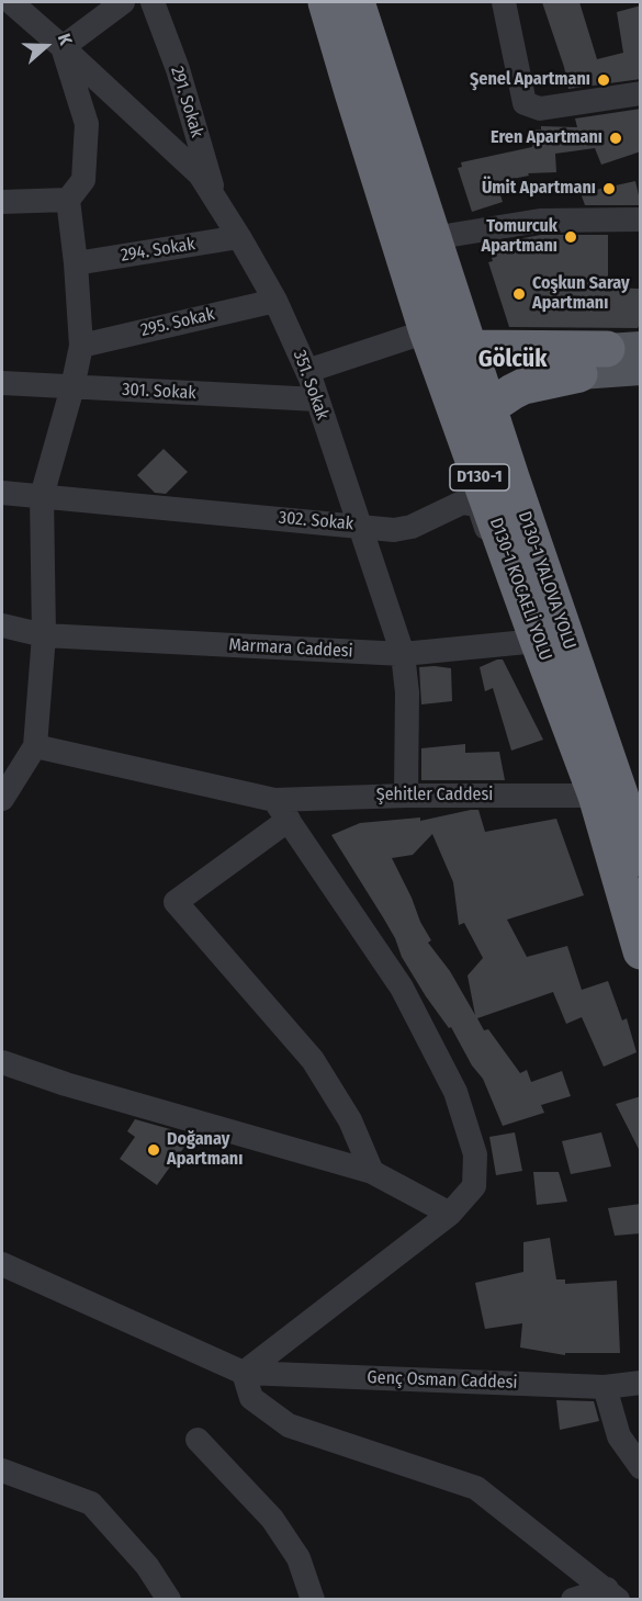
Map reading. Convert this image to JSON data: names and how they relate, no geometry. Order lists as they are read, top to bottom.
{
  "streets": {
    "highway": ["D130-1", "D130-1 YALOVA YOLU", "D130-1 KOCAELİ YOLU"],
    "street": [
      "291. Sokak",
      "294. Sokak",
      "295. Sokak",
      "351. Sokak",
      "301. Sokak",
      "302. Sokak",
      "Marmara Caddesi",
      "Şehitler Caddesi",
      "Genç Osman Caddesi"
    ]
  },
  "crossings": [
    ["291. Sokak", "351. Sokak"],
    ["294. Sokak", "351. Sokak"],
    ["295. Sokak", "351. Sokak"],
    ["351. Sokak", "301. Sokak"],
    ["351. Sokak", "302. Sokak"],
    ["351. Sokak", "Marmara Caddesi"],
    ["351. Sokak", "Şehitler Caddesi"],
    ["302. Sokak", "D130-1 KOCAELİ YOLU"],
    ["302. Sokak", "Marmara Caddesi"],
    ["D130-1 YALOVA YOLU", "D130-1 KOCAELİ YOLU"],
    ["D130-1 KOCAELİ YOLU", "Marmara Caddesi"],
    ["D130-1 KOCAELİ YOLU", "Şehitler Caddesi"]
  ],
  "districts": ["Gölcük"],
  "places": [
    "Şenel Apartmanı",
    "Eren Apartmanı",
    "Ümit Apartmanı",
    "Tomurcuk Apartmanı",
    "Coşkun Saray Apartmanı",
    "Doğanay Apartmanı"
  ],
  "north": "right"
}
